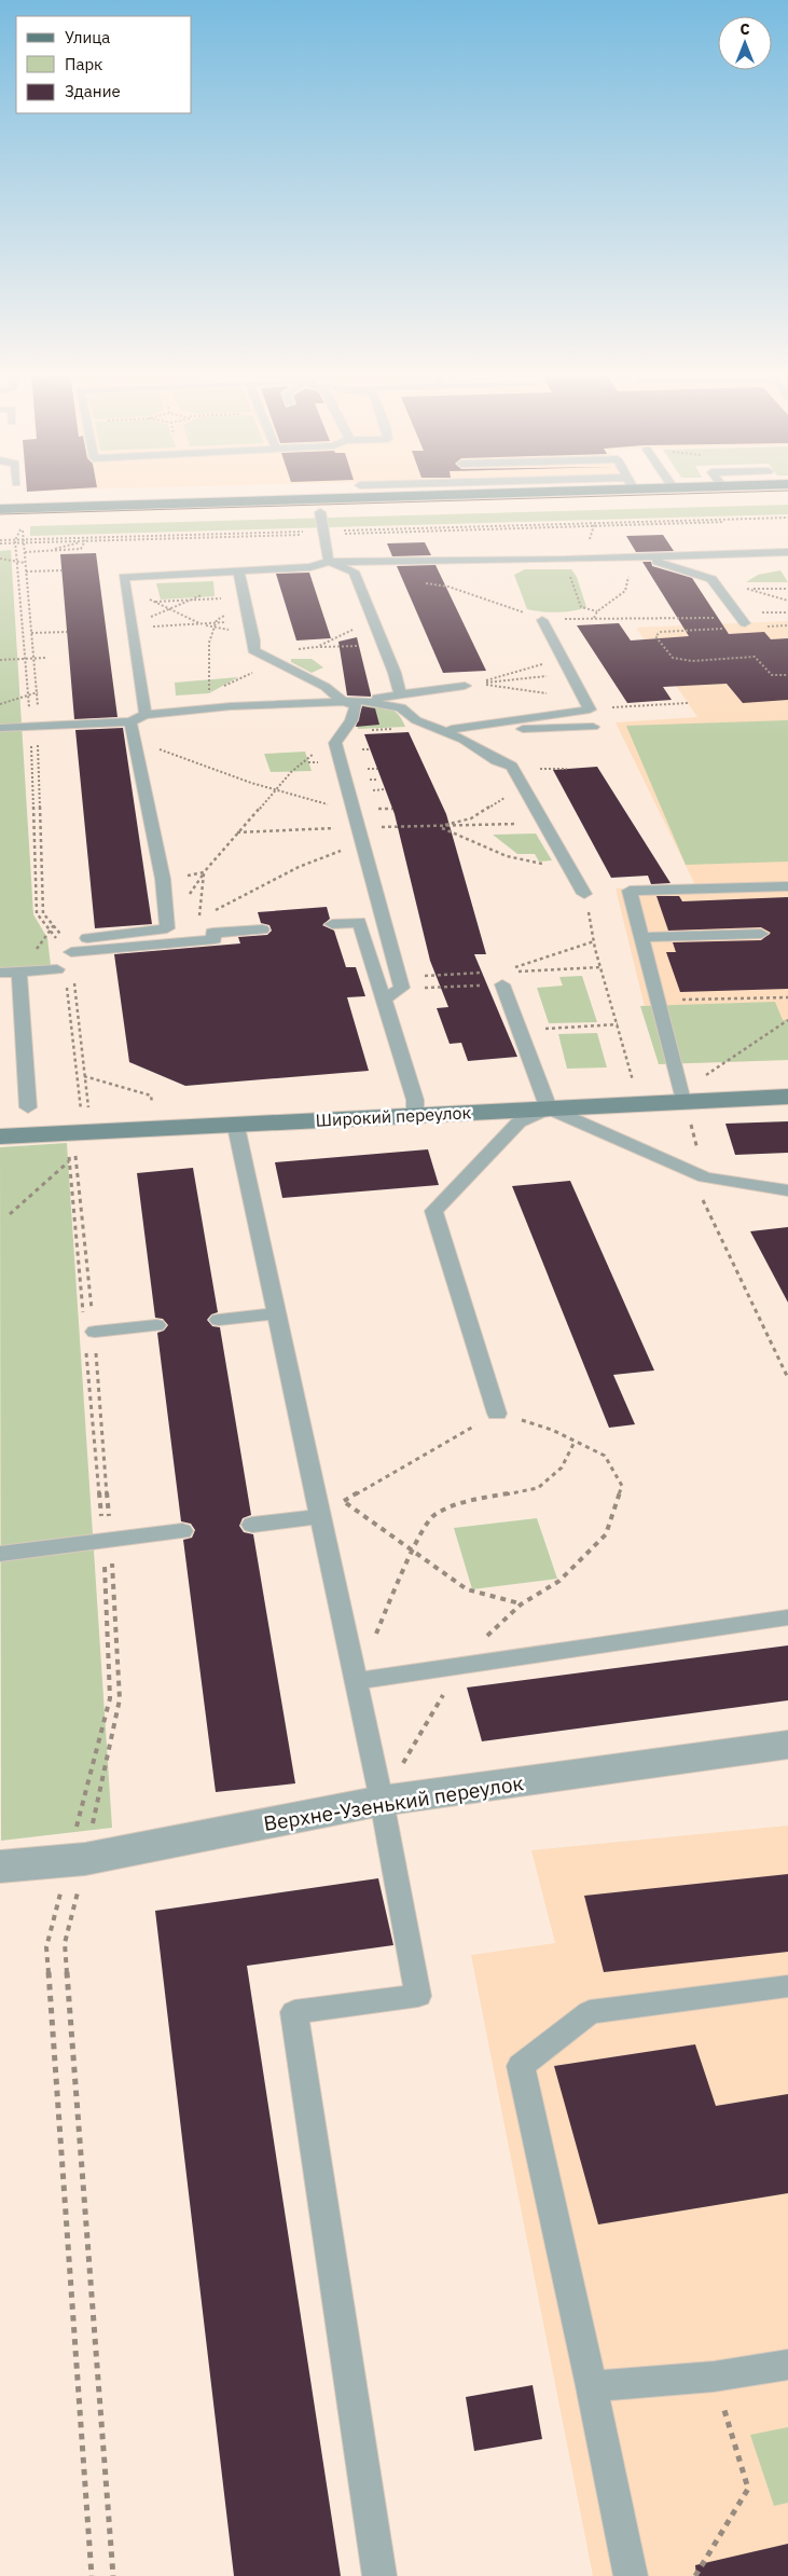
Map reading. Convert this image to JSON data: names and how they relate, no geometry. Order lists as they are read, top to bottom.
{
  "streets": {
    "street": ["Широкий переулок", "Верхне-Узенький переулок"]
  },
  "legend": ["Улица", "Парк", "Здание"],
  "north": "top"
}
